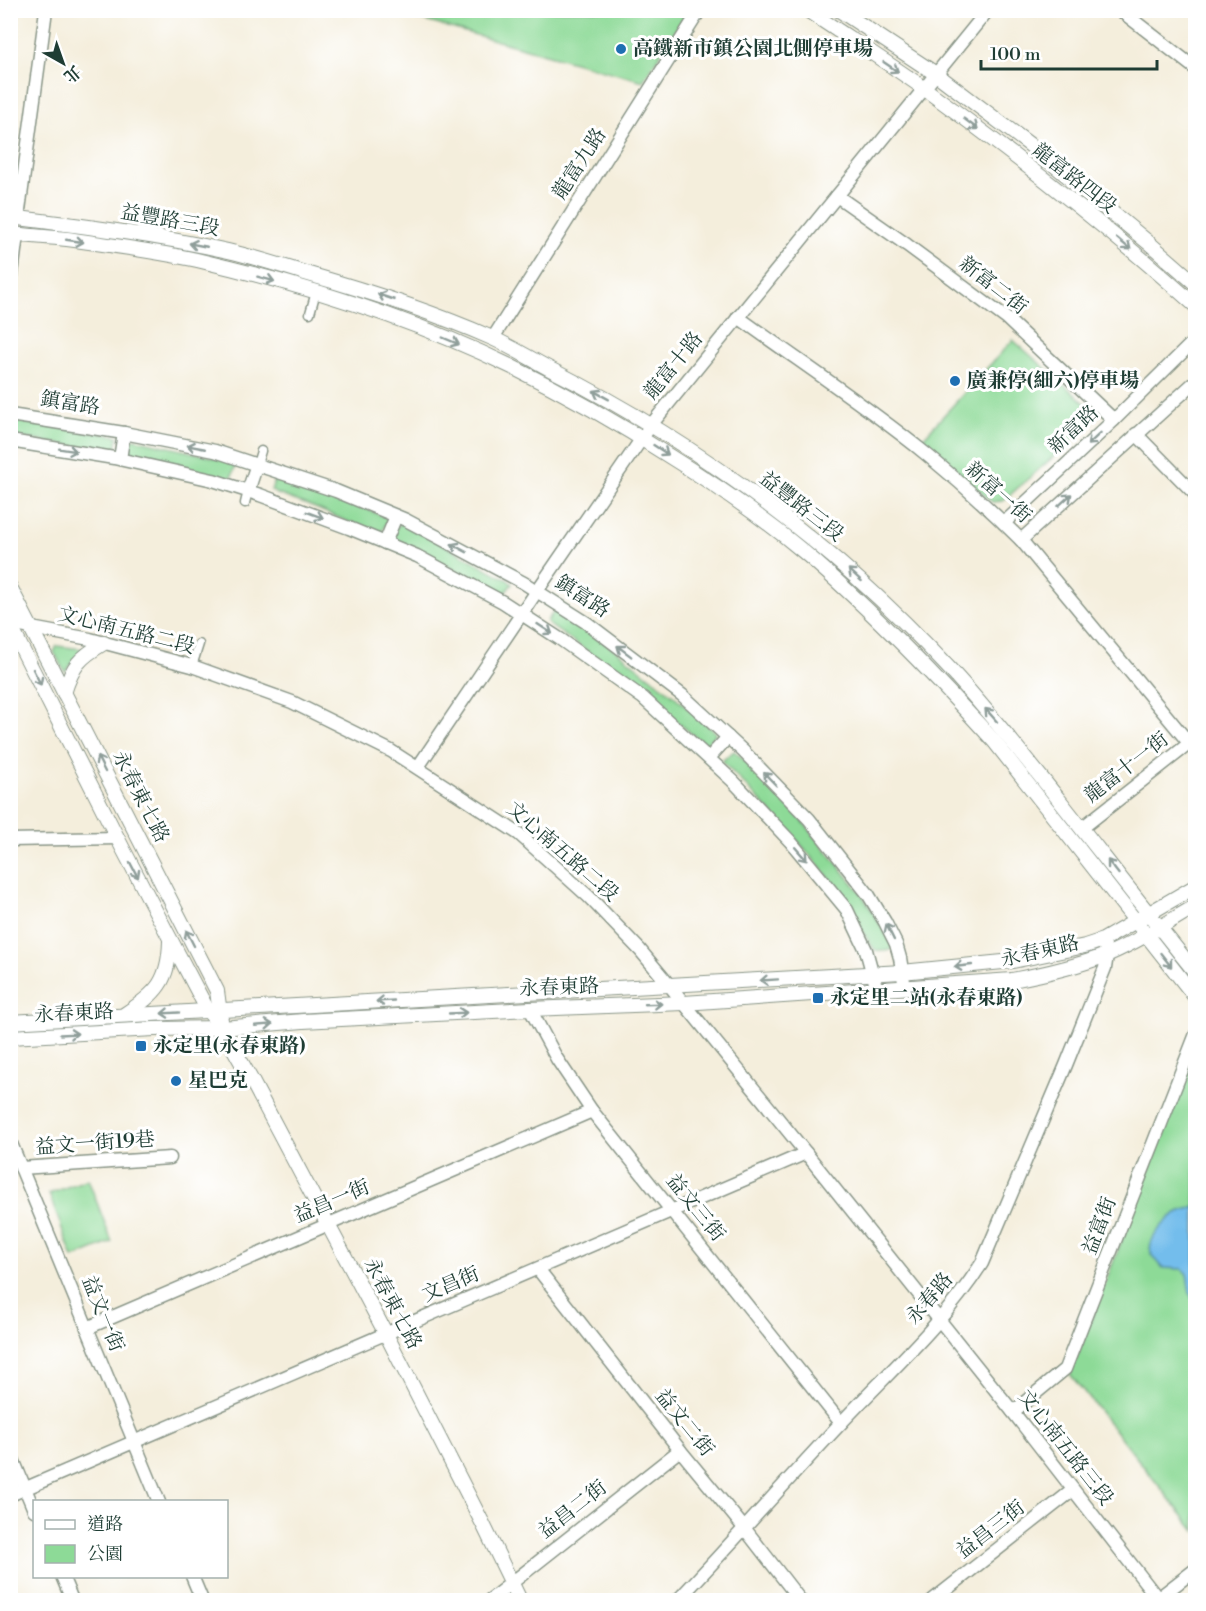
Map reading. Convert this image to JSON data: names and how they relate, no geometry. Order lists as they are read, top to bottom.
{
  "streets": {
    "street": [
      "龍富九路",
      "龍富路四段",
      "益豐路三段",
      "新富二街",
      "龍富十路",
      "鎮富路",
      "新富路",
      "新富一街",
      "文心南五路二段",
      "龍富十一街",
      "永春東七路",
      "永春東路",
      "益文一街19巷",
      "益昌一街",
      "益文三街",
      "益富街",
      "文昌街",
      "永春路",
      "益文一街",
      "益文二街",
      "文心南五路三段",
      "益昌二街",
      "益昌三街"
    ]
  },
  "crossings": [
    ["龍富九路", "益豐路三段"],
    ["龍富路四段", "龍富十路"],
    ["益豐路三段", "龍富十路"],
    ["益豐路三段", "龍富十一街"],
    ["新富二街", "龍富十路"],
    ["新富二街", "新富路"],
    ["龍富十路", "鎮富路"],
    ["龍富十路", "新富一街"],
    ["龍富十路", "文心南五路二段"],
    ["鎮富路", "永春東路"],
    ["新富路", "新富一街"],
    ["新富一街", "龍富十一街"],
    ["文心南五路二段", "永春東七路"],
    ["文心南五路二段", "永春東路"],
    ["文心南五路二段", "文昌街"],
    ["文心南五路二段", "永春路"],
    ["文心南五路二段", "文心南五路三段"],
    ["永春東七路", "永春東路"],
    ["永春東七路", "益昌一街"],
    ["永春東七路", "文昌街"],
    ["永春東七路", "益昌二街"],
    ["永春東路", "益文三街"],
    ["永春東路", "永春路"],
    ["益文一街19巷", "益文一街"],
    ["益昌一街", "益文三街"],
    ["益昌一街", "益文一街"],
    ["益文三街", "文昌街"],
    ["益文三街", "永春路"],
    ["益富街", "文心南五路三段"],
    ["文昌街", "益文一街"],
    ["文昌街", "益文二街"],
    ["永春路", "益文二街"],
    ["永春路", "文心南五路三段"],
    ["益文二街", "益昌二街"],
    ["文心南五路三段", "益昌三街"]
  ],
  "places": {
    "other": ["高鐵新市鎮公園北側停車場", "廣兼停(細六)停車場", "星巴克"],
    "transit": ["永定里二站(永春東路)", "永定里(永春東路)"]
  },
  "legend": ["道路", "公園"],
  "scale_bar": "100 m",
  "north": "bottom right"
}
